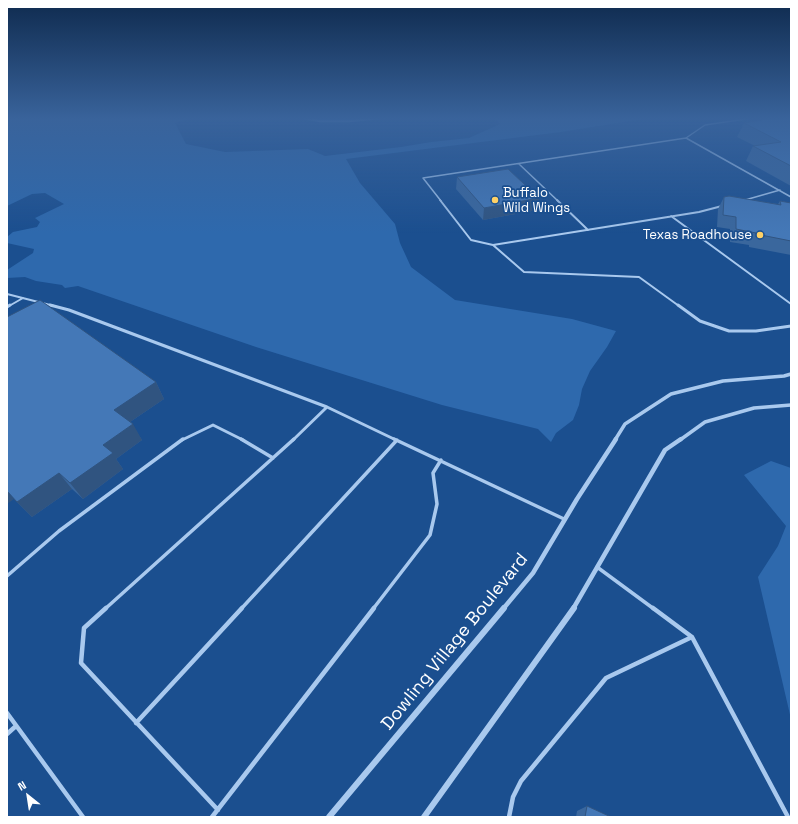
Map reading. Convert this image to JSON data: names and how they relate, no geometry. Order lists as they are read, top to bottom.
{
  "streets": {
    "street": ["Dowling Village Boulevard"]
  },
  "places": ["Buffalo Wild Wings", "Texas Roadhouse"],
  "north": "top left"
}
